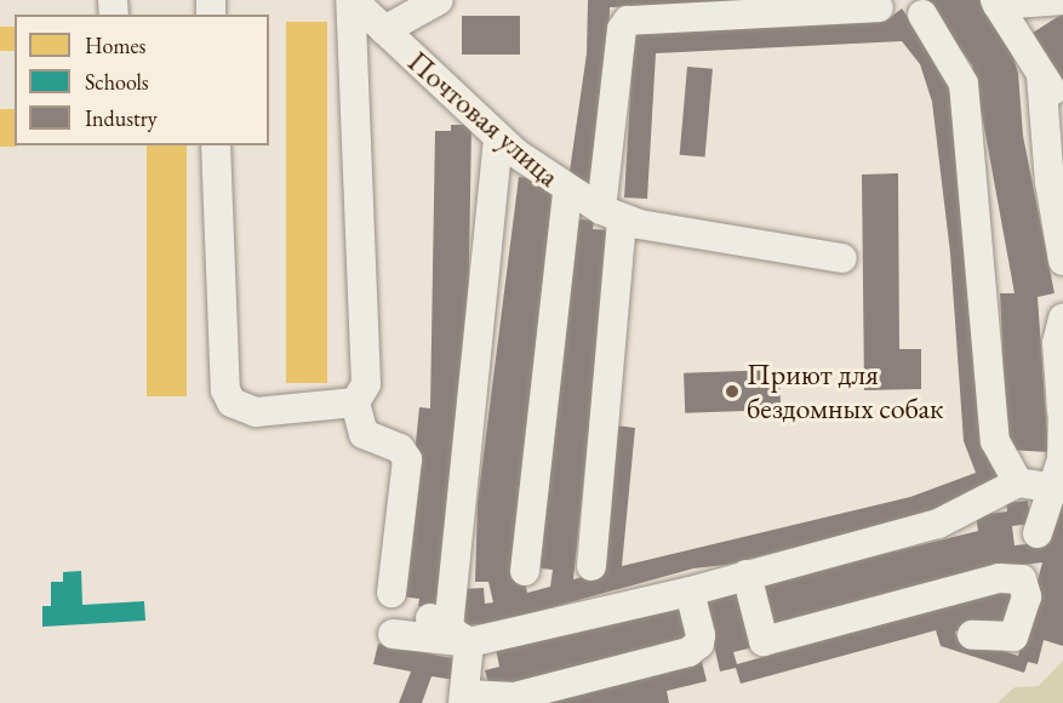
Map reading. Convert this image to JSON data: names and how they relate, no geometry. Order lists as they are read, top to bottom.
{
  "streets": {
    "street": ["Почтовая улица"]
  },
  "places": ["Приют для бездомных собак"],
  "legend": ["Homes", "Schools", "Industry"]
}
